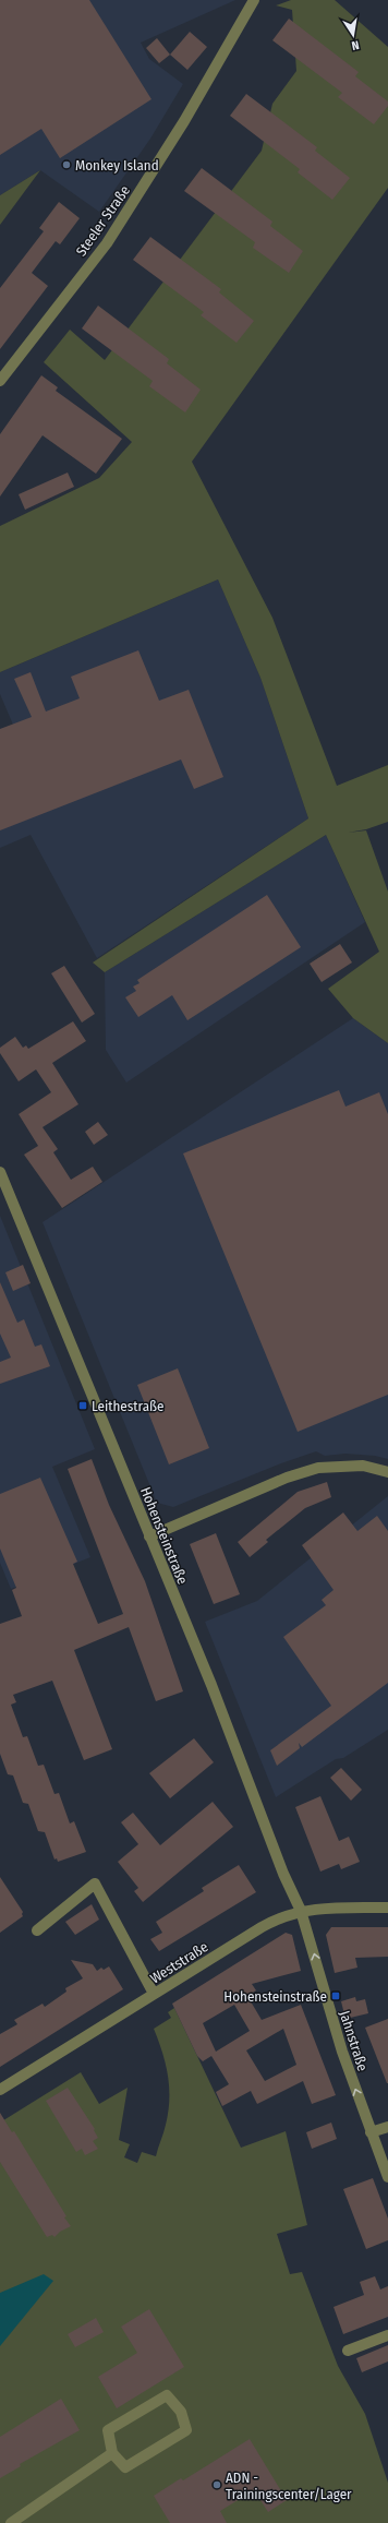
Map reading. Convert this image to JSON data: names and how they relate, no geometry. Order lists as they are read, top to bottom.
{
  "streets": {
    "street": [
      "Steeler Straße",
      "Hohensteinstraße",
      "Weststraße",
      "Jahnstraße"
    ]
  },
  "crossings": [
    ["Hohensteinstraße", "Weststraße"],
    ["Hohensteinstraße", "Jahnstraße"],
    ["Weststraße", "Jahnstraße"]
  ],
  "one_way": ["Jahnstraße"],
  "places": {
    "other": ["Monkey Island", "ADN - Trainingscenter/Lager"],
    "transit": ["Leithestraße", "Hohensteinstraße"]
  },
  "north": "bottom"
}
